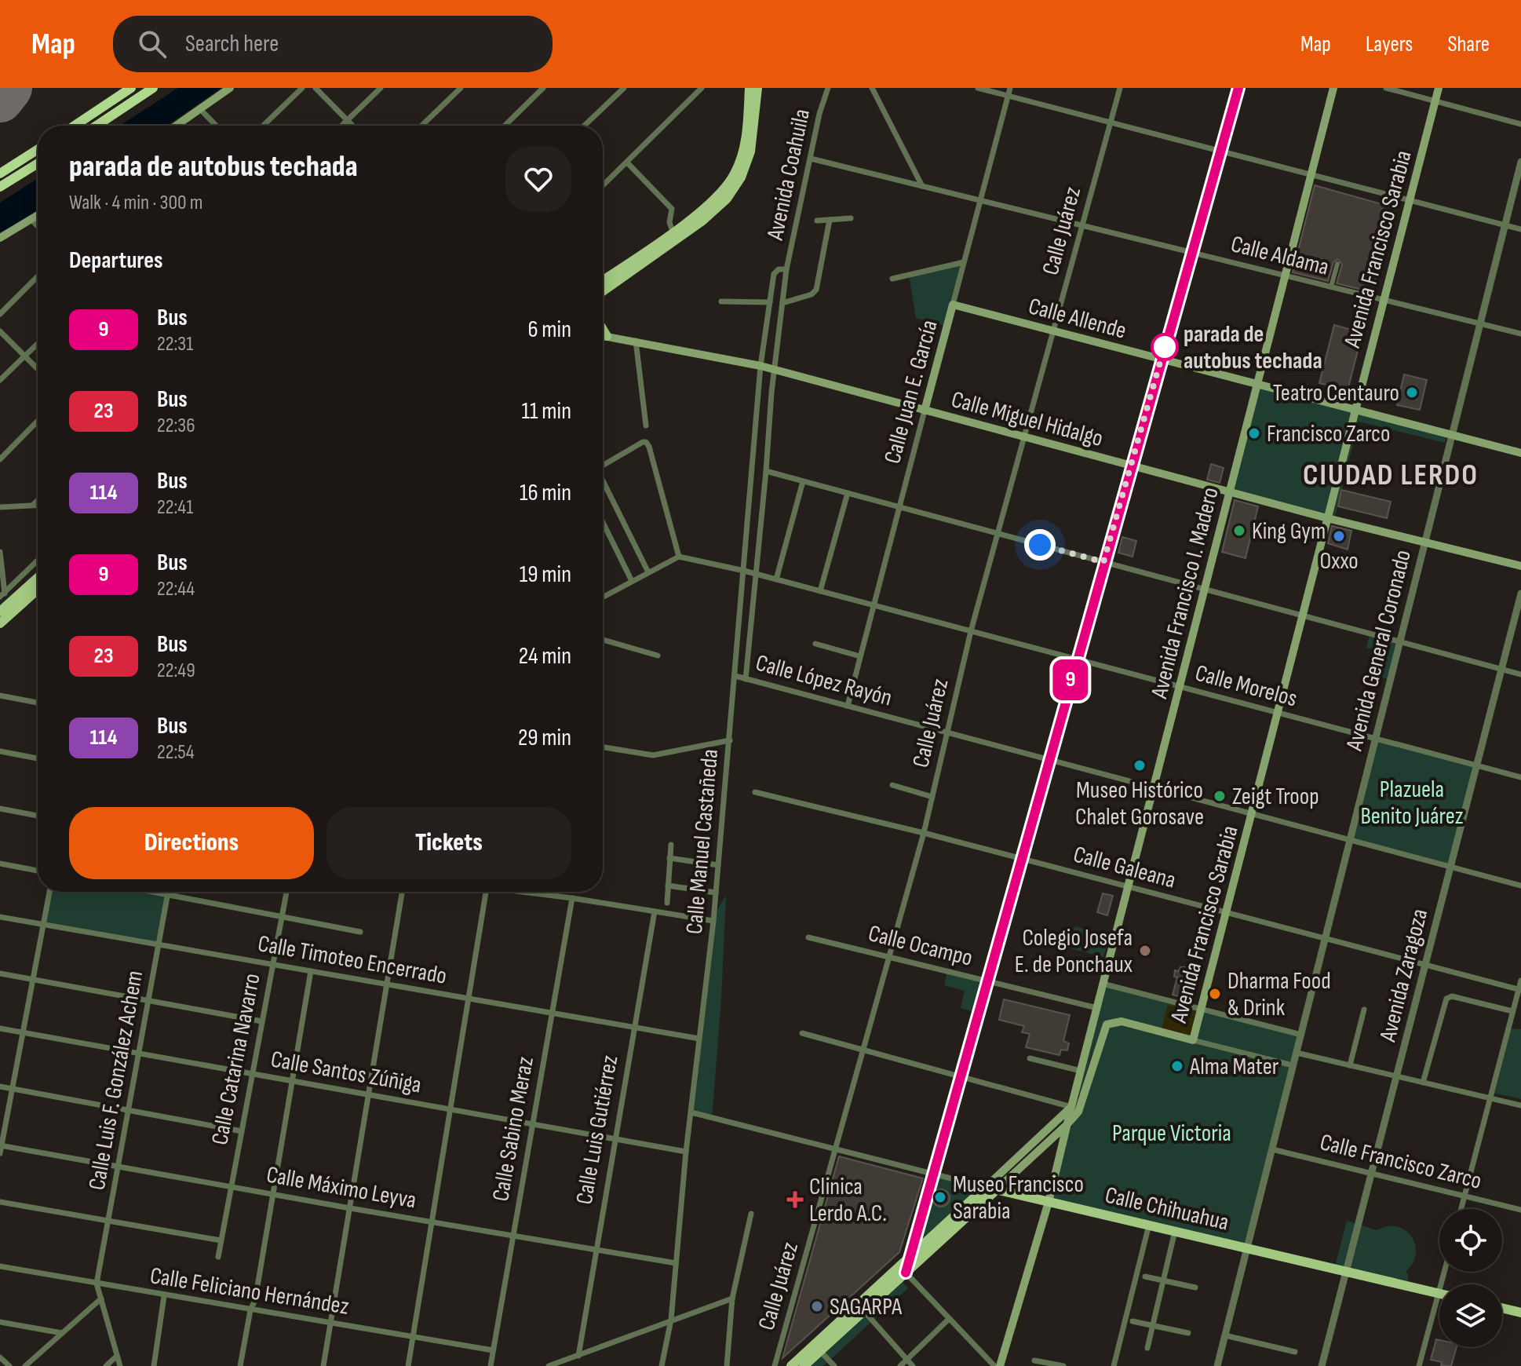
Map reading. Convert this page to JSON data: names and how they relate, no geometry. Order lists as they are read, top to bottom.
{
  "streets": {
    "main road": [
      "Avenida Francisco Sarabia",
      "Calle Allende",
      "Calle Juan E. García",
      "Calle Miguel Hidalgo",
      "Avenida Francisco I. Madero",
      "Calle Chihuahua"
    ],
    "street": [
      "Avenida Coahuila",
      "Calle Juárez",
      "Calle Aldama",
      "Avenida General Coronado",
      "Calle López Rayón",
      "Calle Morelos",
      "Calle Manuel Castañeda",
      "Calle Galeana",
      "Calle Ocampo",
      "Calle Timoteo Encerrado",
      "Avenida Zaragoza",
      "Calle Catarina Navarro",
      "Calle Santos Zúñiga",
      "Calle Luis F. González Achem",
      "Calle Sabino Meraz",
      "Calle Luis Gutiérrez",
      "Calle Francisco Zarco",
      "Calle Máximo Leyva",
      "Calle Feliciano Hernández"
    ]
  },
  "crossings": [
    ["Avenida Coahuila", "Calle Aldama"],
    ["Avenida Coahuila", "Calle Miguel Hidalgo"],
    ["Avenida Coahuila", "Calle Manuel Castañeda"],
    ["Calle Juárez", "Calle Aldama"],
    ["Calle Juárez", "Calle Allende"],
    ["Calle Juárez", "Calle Miguel Hidalgo"],
    ["Calle Juárez", "Calle López Rayón"],
    ["Calle Juárez", "Calle Morelos"],
    ["Calle Juárez", "Calle Galeana"],
    ["Calle Juárez", "Calle Ocampo"],
    ["Calle Juárez", "Calle Chihuahua"],
    ["Avenida Francisco Sarabia", "Calle Aldama"],
    ["Avenida Francisco Sarabia", "Calle Allende"],
    ["Avenida Francisco Sarabia", "Calle Miguel Hidalgo"],
    ["Avenida Francisco Sarabia", "Calle López Rayón"],
    ["Avenida Francisco Sarabia", "Calle Morelos"],
    ["Avenida Francisco Sarabia", "Calle Galeana"],
    ["Calle Aldama", "Calle Juan E. García"],
    ["Calle Aldama", "Avenida Francisco I. Madero"],
    ["Calle Aldama", "Avenida General Coronado"],
    ["Calle Allende", "Calle Juan E. García"],
    ["Calle Allende", "Avenida Francisco I. Madero"],
    ["Calle Allende", "Avenida General Coronado"],
    ["Calle Juan E. García", "Calle Miguel Hidalgo"],
    ["Calle Juan E. García", "Calle López Rayón"],
    ["Calle Juan E. García", "Calle Morelos"],
    ["Calle Miguel Hidalgo", "Avenida Francisco I. Madero"],
    ["Calle Miguel Hidalgo", "Avenida General Coronado"],
    ["Calle Miguel Hidalgo", "Calle Manuel Castañeda"],
    ["Avenida Francisco I. Madero", "Calle López Rayón"],
    ["Avenida Francisco I. Madero", "Calle Morelos"],
    ["Avenida Francisco I. Madero", "Calle Galeana"],
    ["Avenida Francisco I. Madero", "Calle Ocampo"],
    ["Avenida General Coronado", "Calle López Rayón"],
    ["Avenida General Coronado", "Calle Morelos"],
    ["Avenida General Coronado", "Calle Galeana"],
    ["Avenida General Coronado", "Calle Francisco Zarco"],
    ["Avenida General Coronado", "Calle Chihuahua"],
    ["Calle López Rayón", "Calle Manuel Castañeda"],
    ["Calle López Rayón", "Avenida Zaragoza"],
    ["Calle Morelos", "Calle Manuel Castañeda"],
    ["Calle Morelos", "Avenida Zaragoza"],
    ["Calle Manuel Castañeda", "Calle Timoteo Encerrado"],
    ["Calle Manuel Castañeda", "Calle Santos Zúñiga"],
    ["Calle Manuel Castañeda", "Calle Máximo Leyva"],
    ["Calle Manuel Castañeda", "Calle Chihuahua"],
    ["Calle Galeana", "Avenida Zaragoza"],
    ["Calle Timoteo Encerrado", "Calle Catarina Navarro"],
    ["Calle Timoteo Encerrado", "Calle Luis F. González Achem"],
    ["Calle Timoteo Encerrado", "Calle Sabino Meraz"],
    ["Calle Timoteo Encerrado", "Calle Luis Gutiérrez"],
    ["Avenida Zaragoza", "Calle Francisco Zarco"],
    ["Avenida Zaragoza", "Calle Chihuahua"],
    ["Calle Catarina Navarro", "Calle Santos Zúñiga"],
    ["Calle Catarina Navarro", "Calle Máximo Leyva"],
    ["Calle Santos Zúñiga", "Calle Luis F. González Achem"],
    ["Calle Santos Zúñiga", "Calle Sabino Meraz"],
    ["Calle Santos Zúñiga", "Calle Luis Gutiérrez"],
    ["Calle Luis F. González Achem", "Calle Máximo Leyva"],
    ["Calle Luis F. González Achem", "Calle Feliciano Hernández"],
    ["Calle Sabino Meraz", "Calle Máximo Leyva"],
    ["Calle Sabino Meraz", "Calle Feliciano Hernández"],
    ["Calle Luis Gutiérrez", "Calle Máximo Leyva"]
  ],
  "districts": ["CIUDAD LERDO"],
  "parks": ["Plazuela Benito Juárez", "Parque Victoria"],
  "places": {
    "other": [
      "parada de autobus techada",
      "Teatro Centauro",
      "Francisco Zarco",
      "King Gym",
      "Oxxo",
      "Museo Histórico Chalet Gorosave",
      "Zeigt Troop",
      "Colegio Josefa E. de Ponchaux",
      "Dharma Food & Drink",
      "Alma Mater",
      "Museo Francisco Sarabia",
      "SAGARPA"
    ],
    "health": ["Clinica Lerdo A.C."]
  },
  "lines": ["bus line 9"],
  "page": {
    "header": "Map",
    "search": "Search here",
    "nav": ["Map", "Layers", "Share"],
    "on_map": "9",
    "heading": [
      ["parada de autobus techada", "Walk · 4 min · 300 m"],
      "Departures"
    ],
    "list": [
      {
        "mark": "9",
        "name": "Bus",
        "note": "22:31",
        "value": "6 min"
      },
      {
        "mark": "23",
        "name": "Bus",
        "note": "22:36",
        "value": "11 min"
      },
      {
        "mark": "114",
        "name": "Bus",
        "note": "22:41",
        "value": "16 min"
      },
      {
        "mark": "9",
        "name": "Bus",
        "note": "22:44",
        "value": "19 min"
      },
      {
        "mark": "23",
        "name": "Bus",
        "note": "22:49",
        "value": "24 min"
      },
      {
        "mark": "114",
        "name": "Bus",
        "note": "22:54",
        "value": "29 min"
      }
    ],
    "buttons": ["Directions", "Tickets"]
  }
}
